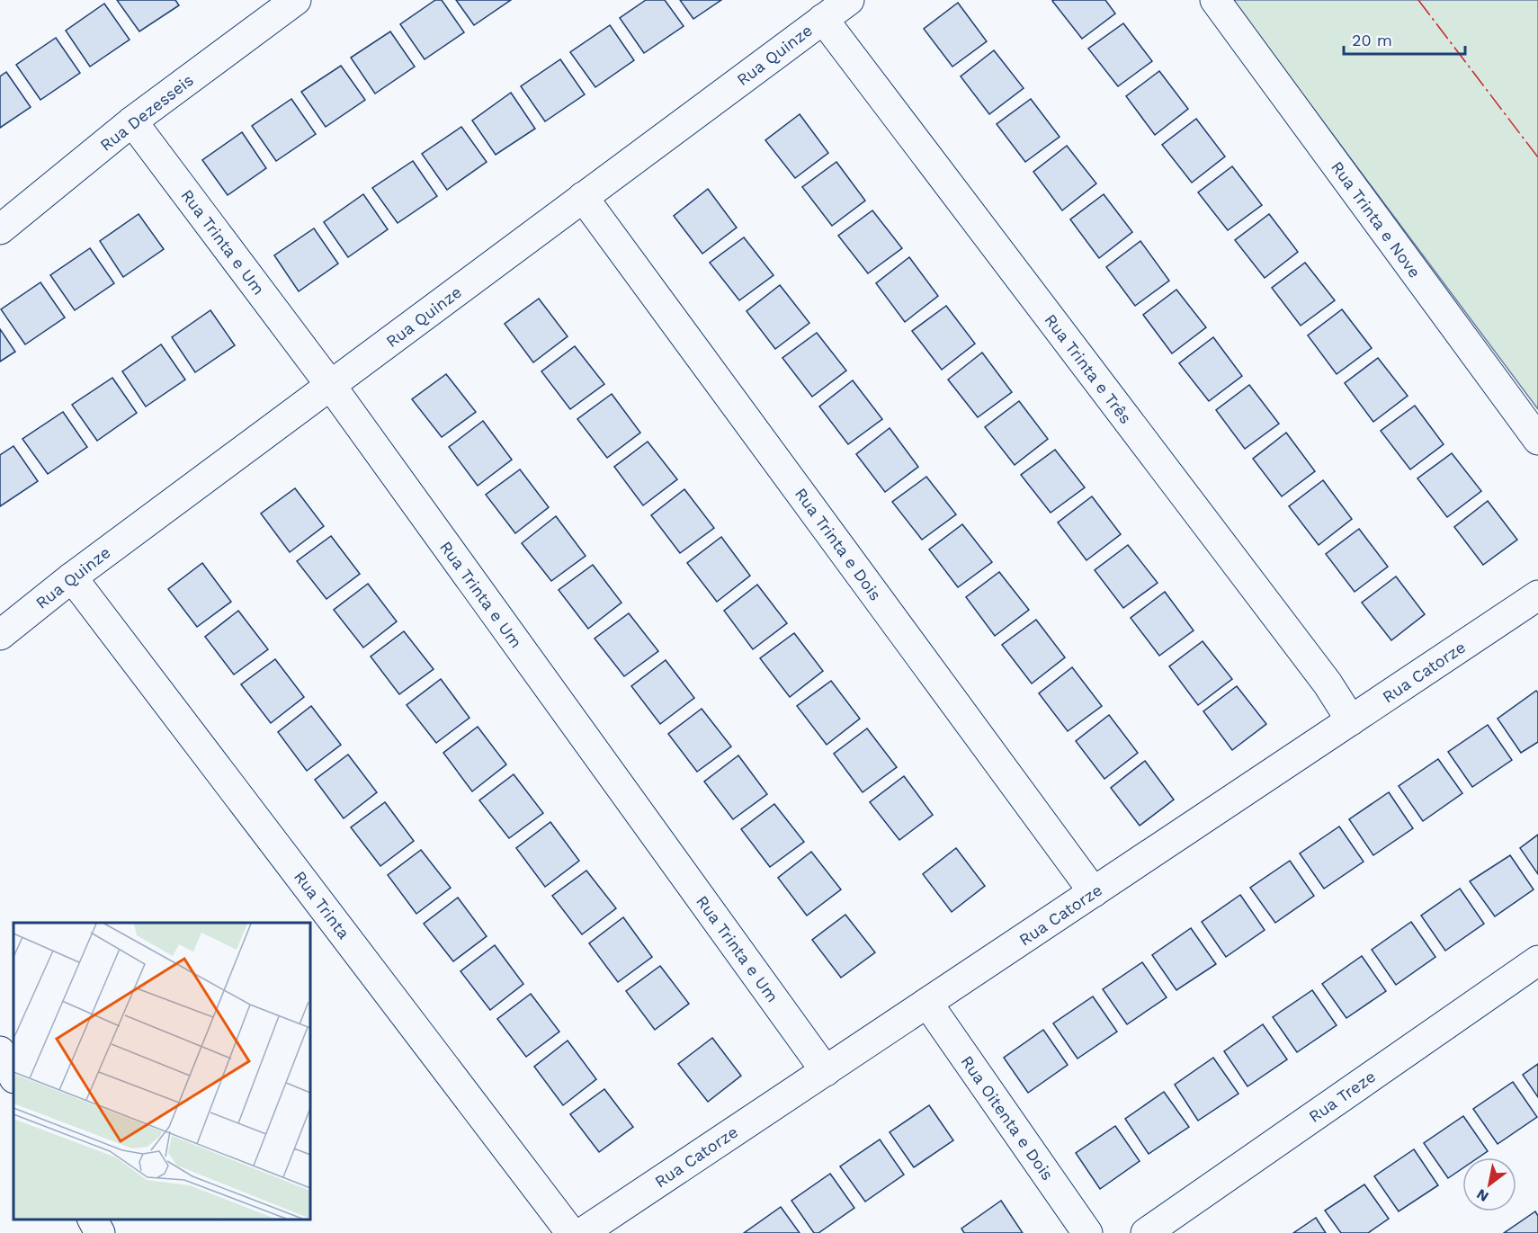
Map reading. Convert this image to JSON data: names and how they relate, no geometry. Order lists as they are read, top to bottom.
{
  "streets": {
    "street": [
      "Rua Quinze",
      "Rua Dezesseis",
      "Rua Trinta e Nove",
      "Rua Trinta e Um",
      "Rua Trinta e Três",
      "Rua Trinta e Dois",
      "Rua Catorze",
      "Rua Trinta",
      "Rua Treze",
      "Rua Oitenta e Dois"
    ]
  },
  "crossings": [
    ["Rua Quinze", "Rua Trinta e Um"],
    ["Rua Quinze", "Rua Trinta e Três"],
    ["Rua Quinze", "Rua Trinta e Dois"],
    ["Rua Quinze", "Rua Trinta"],
    ["Rua Dezesseis", "Rua Trinta e Um"],
    ["Rua Trinta e Um", "Rua Catorze"],
    ["Rua Trinta e Três", "Rua Catorze"],
    ["Rua Trinta e Dois", "Rua Catorze"],
    ["Rua Catorze", "Rua Oitenta e Dois"]
  ],
  "scale_bar": "20 m",
  "north": "bottom left"
}
